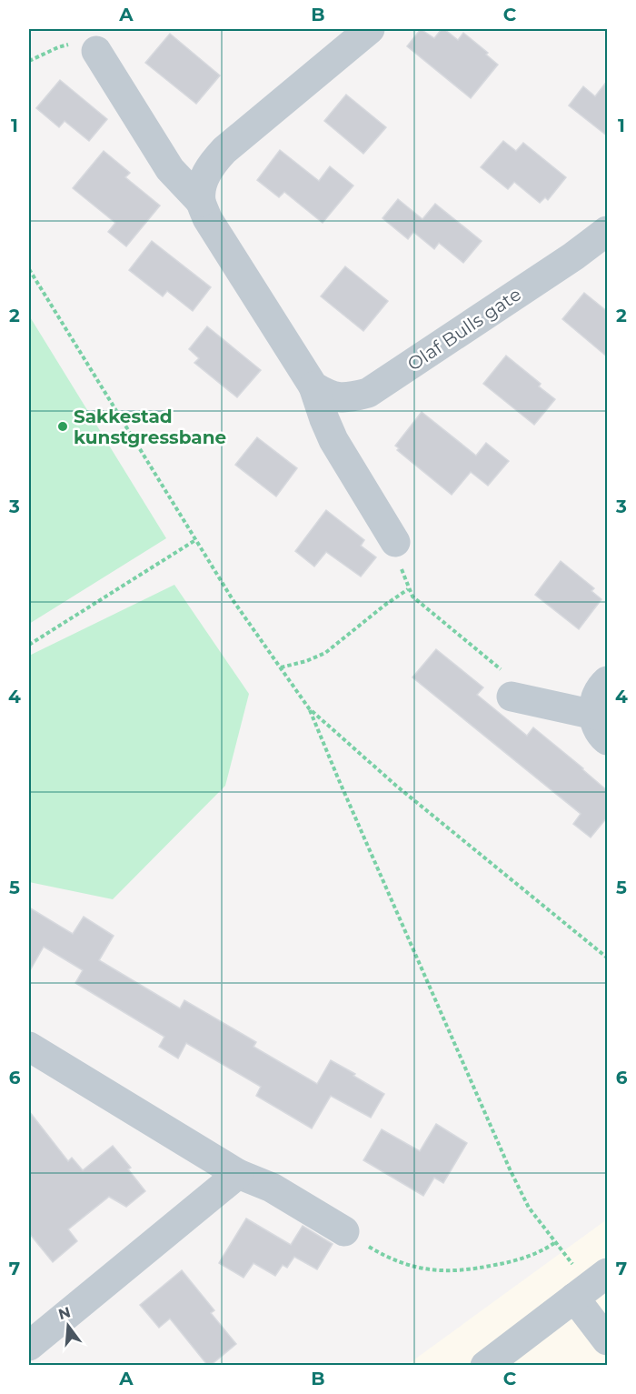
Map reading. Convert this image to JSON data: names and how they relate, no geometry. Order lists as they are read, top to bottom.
{
  "streets": {
    "street": ["Olaf Bulls gate"]
  },
  "places": ["Sakkestad kunstgressbane"],
  "north": "top",
  "grid": {
    "columns": ["A", "B", "C"],
    "rows": [
      "1",
      "2",
      "3",
      "4",
      "5",
      "6",
      "7"
    ]
  }
}
